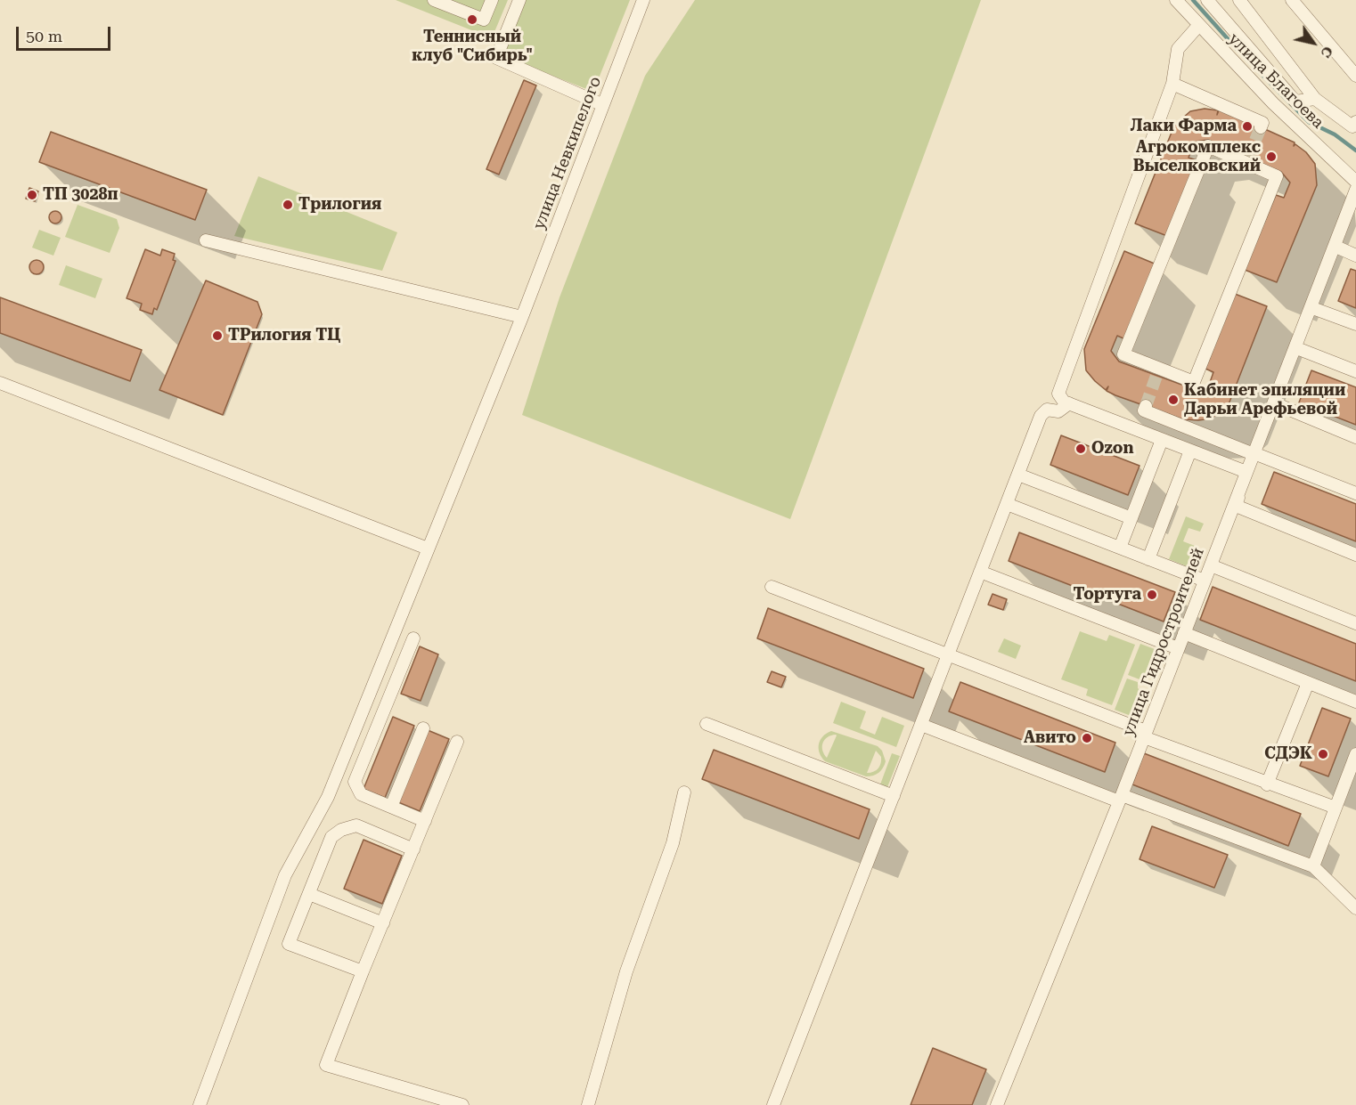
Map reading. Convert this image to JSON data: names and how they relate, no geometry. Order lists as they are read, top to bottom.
{
  "streets": {
    "street": ["улица Благоева", "улица Невкипелого", "улица Гидростроителей"]
  },
  "places": [
    "Теннисный клуб \"Сибирь\"",
    "Лаки Фарма",
    "Агрокомплекс Выселковский",
    "ТП 3028п",
    "Трилогия",
    "ТРилогия ТЦ",
    "Кабинет эпиляции Дарьи Арефьевой",
    "Ozon",
    "Тортуга",
    "Авито",
    "СДЭК"
  ],
  "scale_bar": "50 m",
  "north": "bottom right"
}
